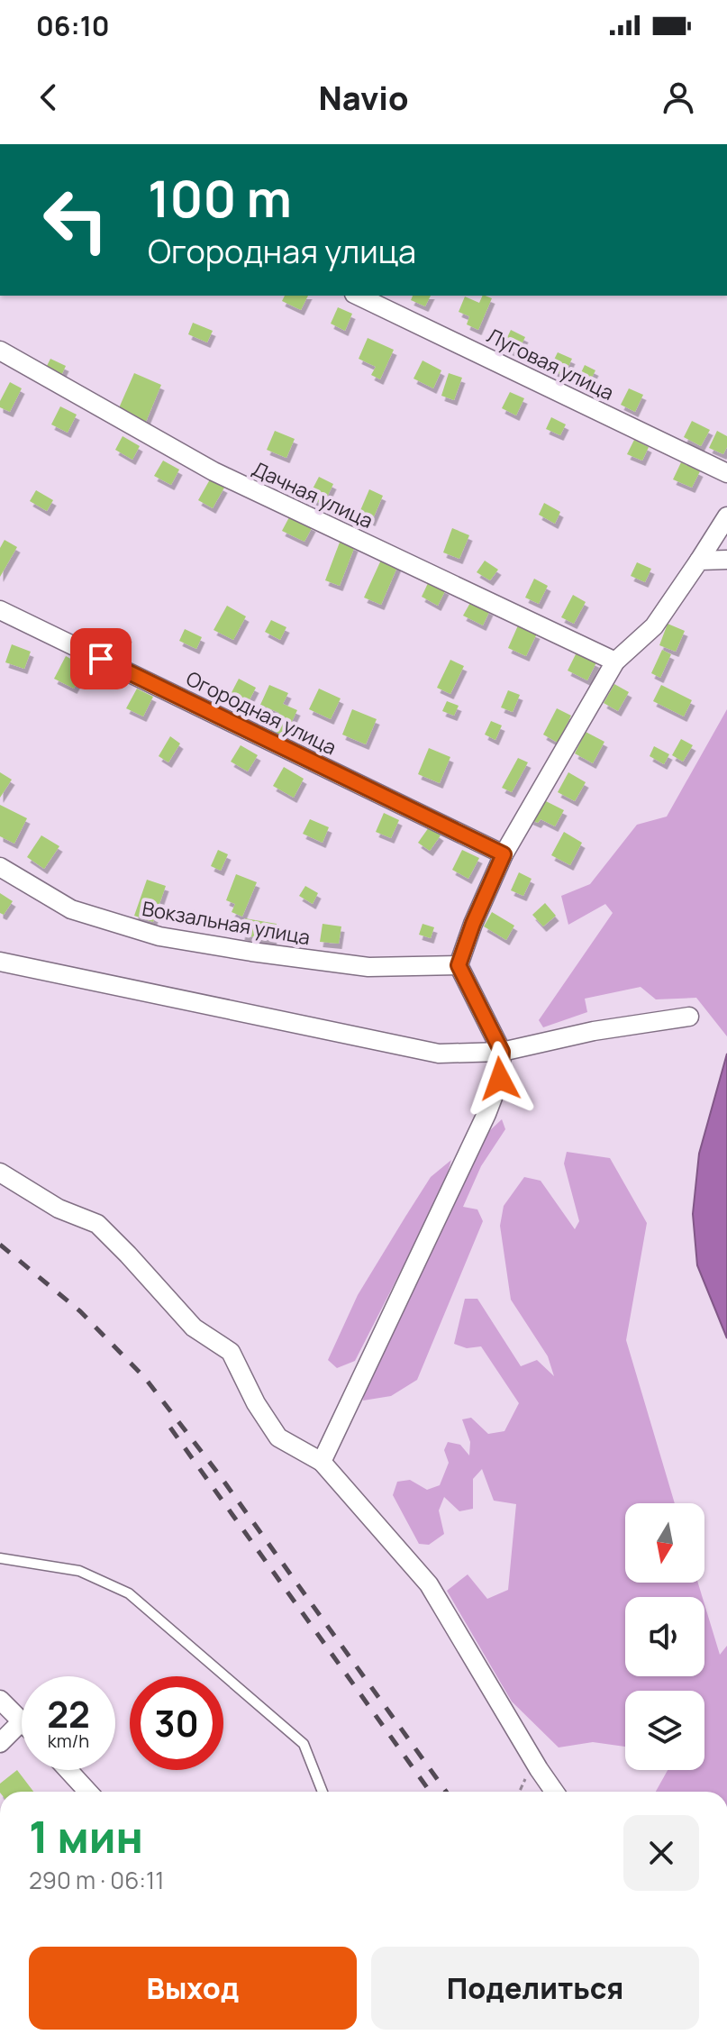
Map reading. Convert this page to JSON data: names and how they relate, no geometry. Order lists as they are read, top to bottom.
{
  "streets": {
    "street": [
      "Луговая улица",
      "Дачная улица",
      "Огородная улица",
      "Вокзальная улица"
    ]
  },
  "north": "bottom",
  "page": {
    "status": "06:10",
    "header": "Navio",
    "turn": ["100 m", "Огородная улица"],
    "speed": "22 km/h",
    "limit": "30",
    "heading": ["1 мин", "290 m · 06:11"],
    "buttons": ["Выход", "Поделиться"]
  }
}
